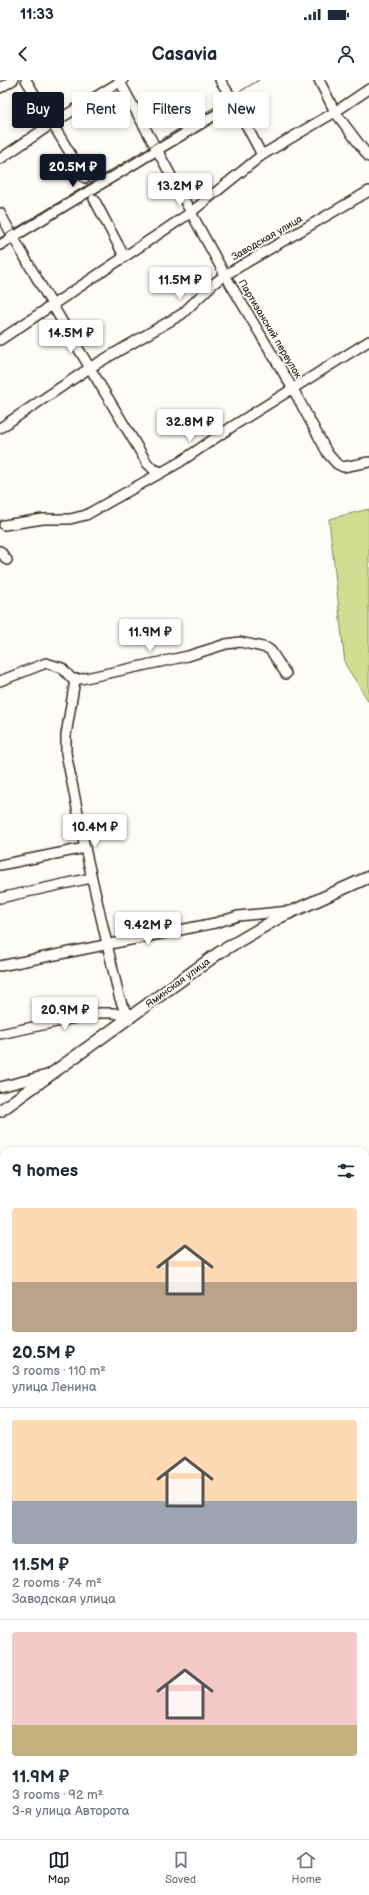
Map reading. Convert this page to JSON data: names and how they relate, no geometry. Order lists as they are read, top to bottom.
{
  "streets": {
    "main road": ["Яминская улица"],
    "street": ["Заводская улица", "Партизанский переулок"]
  },
  "crossings": [
    ["Заводская улица", "Партизанский переулок"]
  ],
  "page": {
    "status": "11:33",
    "header": "Casavia",
    "chip": [
      "Buy",
      "Rent",
      "Filters",
      "New"
    ],
    "price": [
      "20.5M ₽",
      "13.2M ₽",
      "11.5M ₽",
      "14.5M ₽",
      "32.8M ₽",
      "11.9M ₽",
      "10.4M ₽",
      "9.42M ₽",
      "20.9M ₽"
    ],
    "heading": "9 homes",
    "list": [
      {
        "name": "20.5M ₽",
        "note": "3 rooms · 110 m² · улица Ленина"
      },
      {
        "name": "11.5M ₽",
        "note": "2 rooms · 74 m² · Заводская улица"
      },
      {
        "name": "11.9M ₽",
        "note": "3 rooms · 92 m² · 3-я улица Авторота"
      }
    ],
    "tabs": ["Map", "Saved", "Home"]
  }
}
